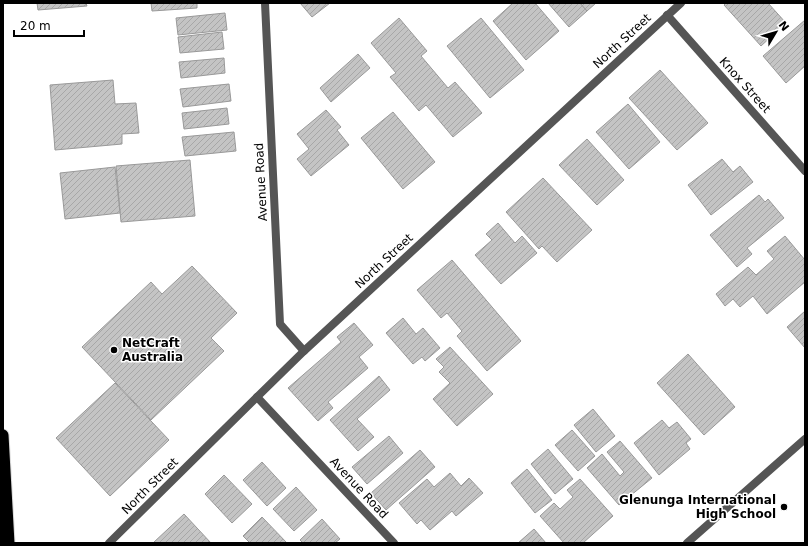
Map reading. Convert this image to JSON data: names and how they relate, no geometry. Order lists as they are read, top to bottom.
{
  "streets": {
    "street": ["North Street", "Knox Street", "Avenue Road"]
  },
  "crossings": [
    ["North Street", "Knox Street"],
    ["North Street", "Avenue Road"]
  ],
  "places": ["NetCraft Australia", "Glenunga International High School"],
  "scale_bar": "20 m",
  "north": "top right"
}
